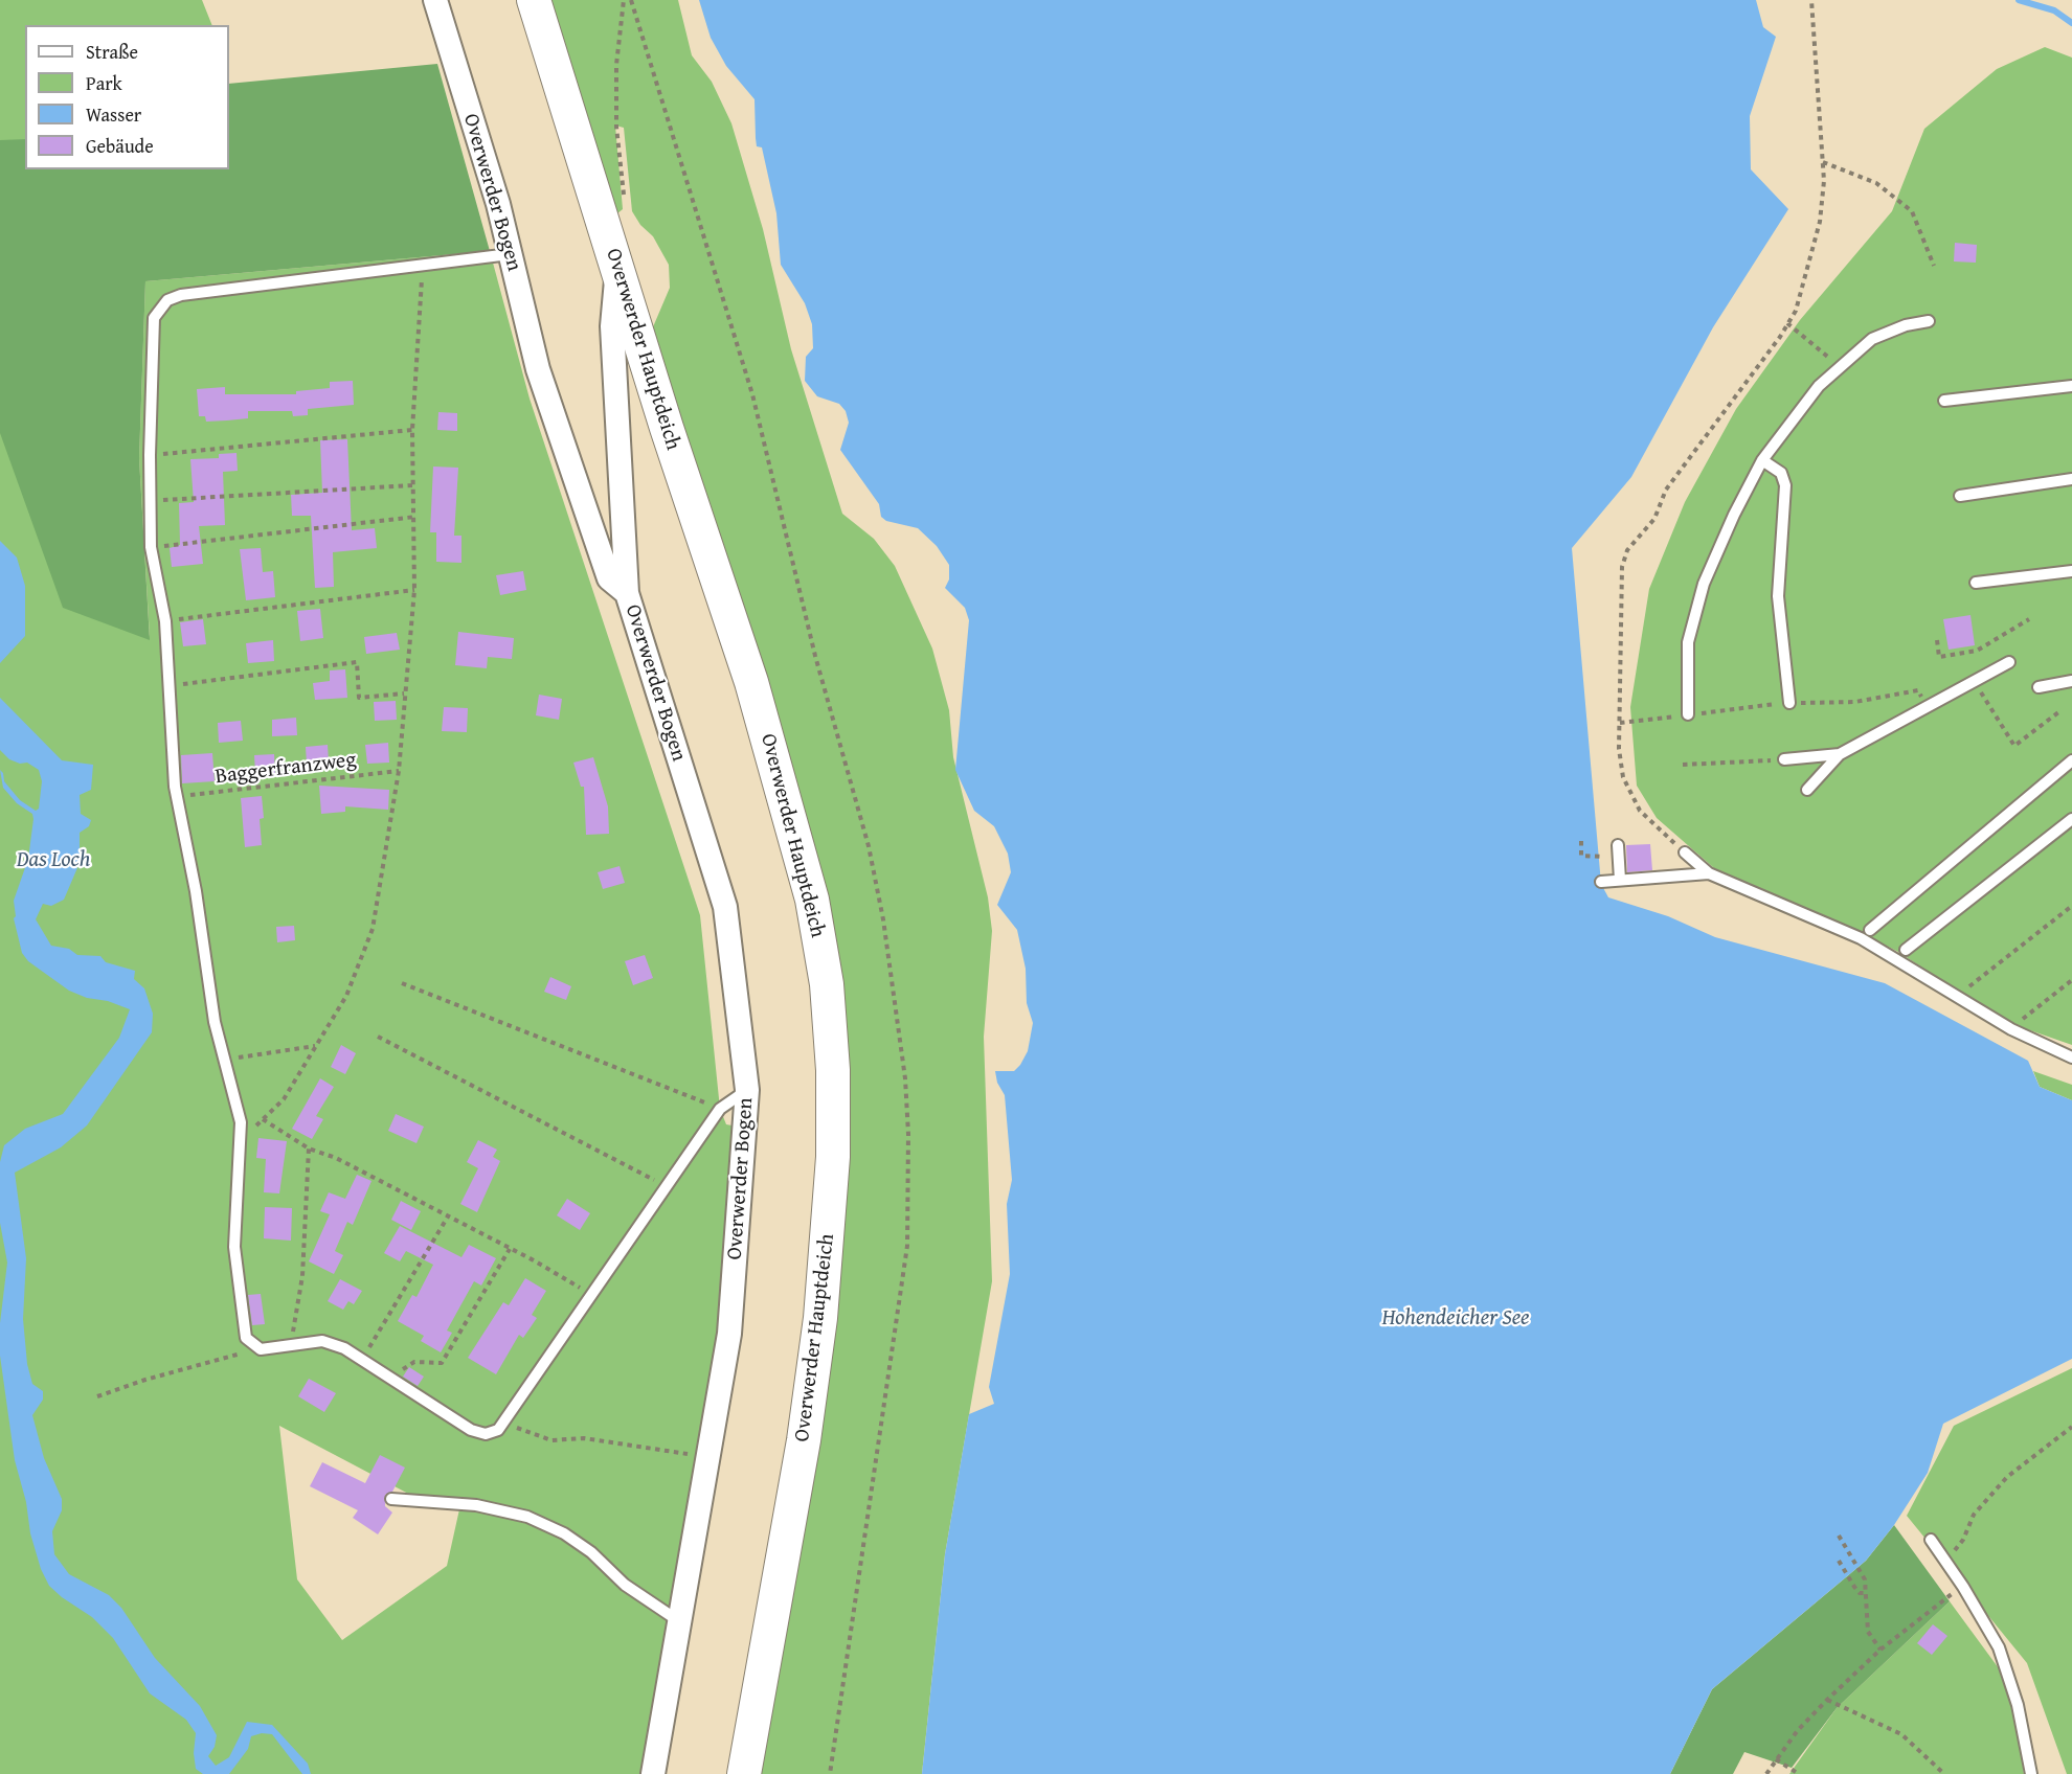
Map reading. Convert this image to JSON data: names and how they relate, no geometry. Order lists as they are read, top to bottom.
{
  "streets": {
    "street": ["Overwerder Bogen", "Overwerder Hauptdeich"],
    "path": ["Baggerfranzweg"]
  },
  "crossings": [
    ["Overwerder Bogen", "Overwerder Hauptdeich"]
  ],
  "water": ["Das Loch", "Hohendeicher See"],
  "legend": [
    "Straße",
    "Park",
    "Wasser",
    "Gebäude"
  ]
}
